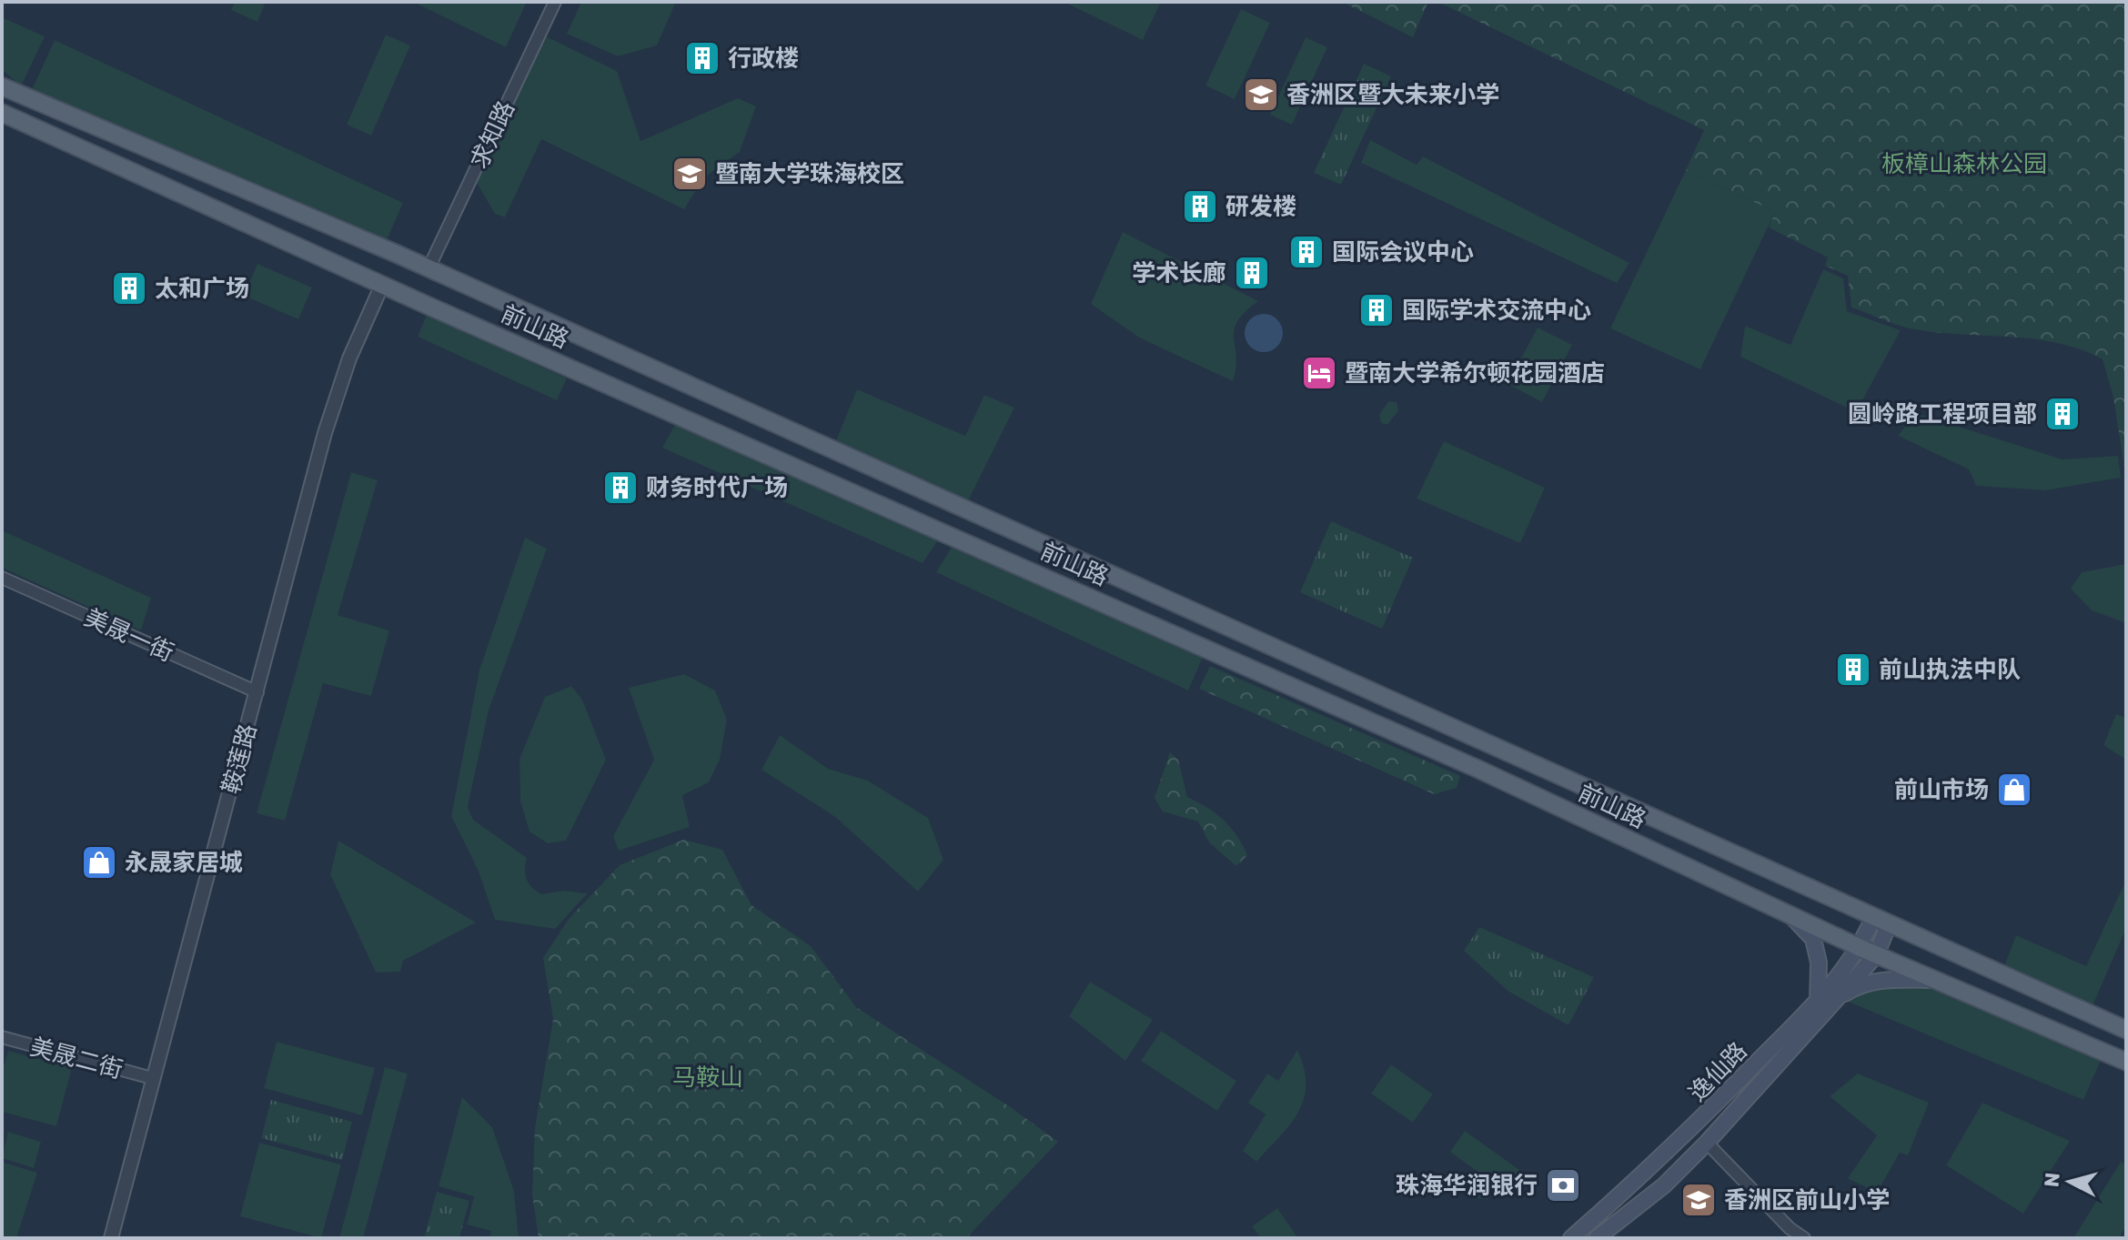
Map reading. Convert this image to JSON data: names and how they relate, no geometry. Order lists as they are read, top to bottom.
{
  "streets": {
    "main road": ["前山路", "逸仙路"],
    "street": [
      "求知路",
      "美晟一街",
      "鞍莲路",
      "美晟二街"
    ]
  },
  "crossings": [
    ["求知路", "前山路"],
    ["前山路", "鞍莲路"],
    ["前山路", "逸仙路"],
    ["美晟一街", "鞍莲路"],
    ["鞍莲路", "美晟二街"]
  ],
  "parks": ["板樟山森林公园", "马鞍山"],
  "places": {
    "building": [
      "行政楼",
      "研发楼",
      "国际会议中心",
      "学术长廊",
      "太和广场",
      "国际学术交流中心",
      "圆岭路工程项目部",
      "财务时代广场",
      "前山执法中队"
    ],
    "school or university": ["香洲区暨大未来小学", "暨南大学珠海校区", "香洲区前山小学"],
    "hotel": ["暨南大学希尔顿花园酒店"],
    "shop": ["前山市场", "永晟家居城"],
    "bank": ["珠海华润银行"]
  },
  "north": "left"
}
